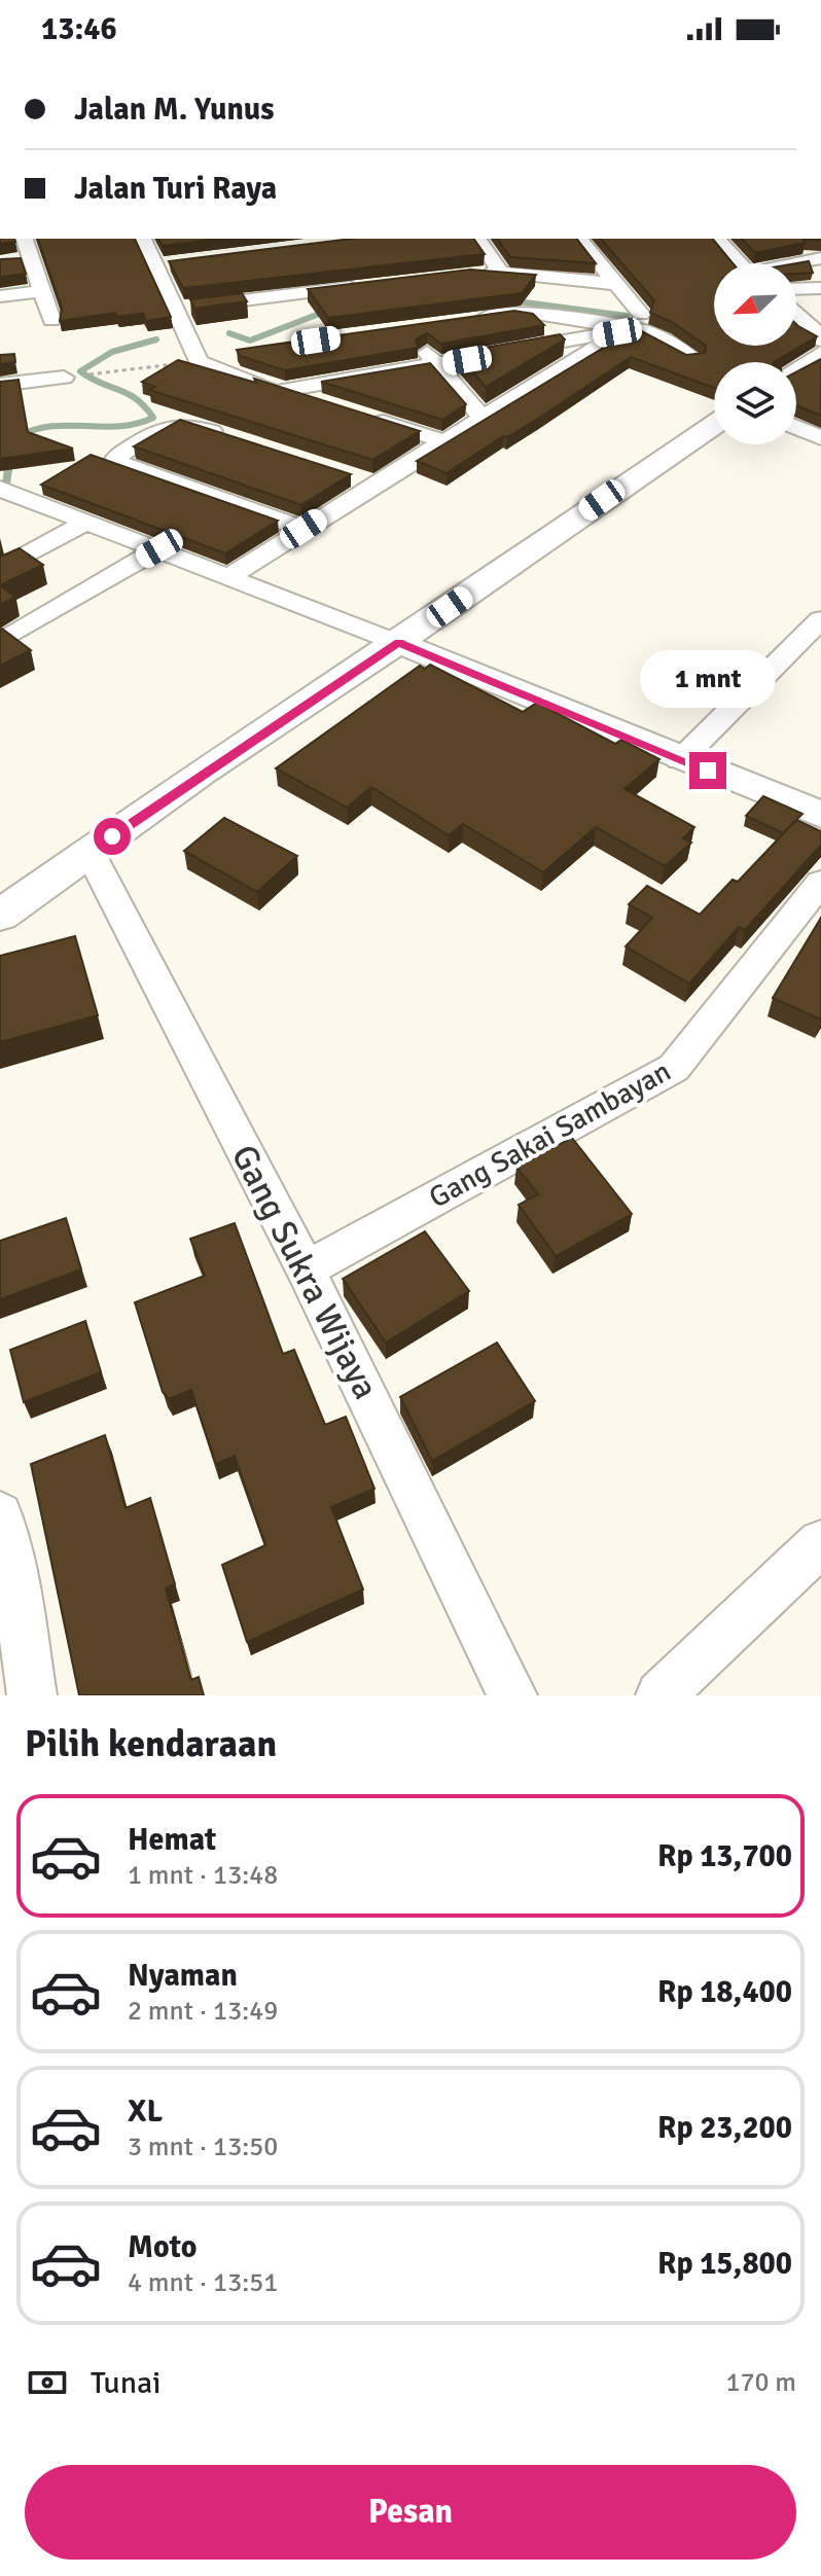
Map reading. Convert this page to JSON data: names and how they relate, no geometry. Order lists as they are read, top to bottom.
{
  "streets": {
    "street": ["Gang Sakai Sambayan", "Gang Sukra Wijaya"]
  },
  "crossings": [
    ["Gang Sakai Sambayan", "Gang Sukra Wijaya"]
  ],
  "north": "bottom left",
  "page": {
    "status": "13:46",
    "banner": ["Jalan M. Yunus", "Jalan Turi Raya"],
    "bubble": "1 mnt",
    "heading": "Pilih kendaraan",
    "list": [
      {
        "name": "Hemat",
        "note": "1 mnt · 13:48",
        "value": "Rp 13,700"
      },
      {
        "name": "Nyaman",
        "note": "2 mnt · 13:49",
        "value": "Rp 18,400"
      },
      {
        "name": "XL",
        "note": "3 mnt · 13:50",
        "value": "Rp 23,200"
      },
      {
        "name": "Moto",
        "note": "4 mnt · 13:51",
        "value": "Rp 15,800"
      }
    ],
    "pay": ["Tunai", "170 m"],
    "buttons": "Pesan"
  }
}
